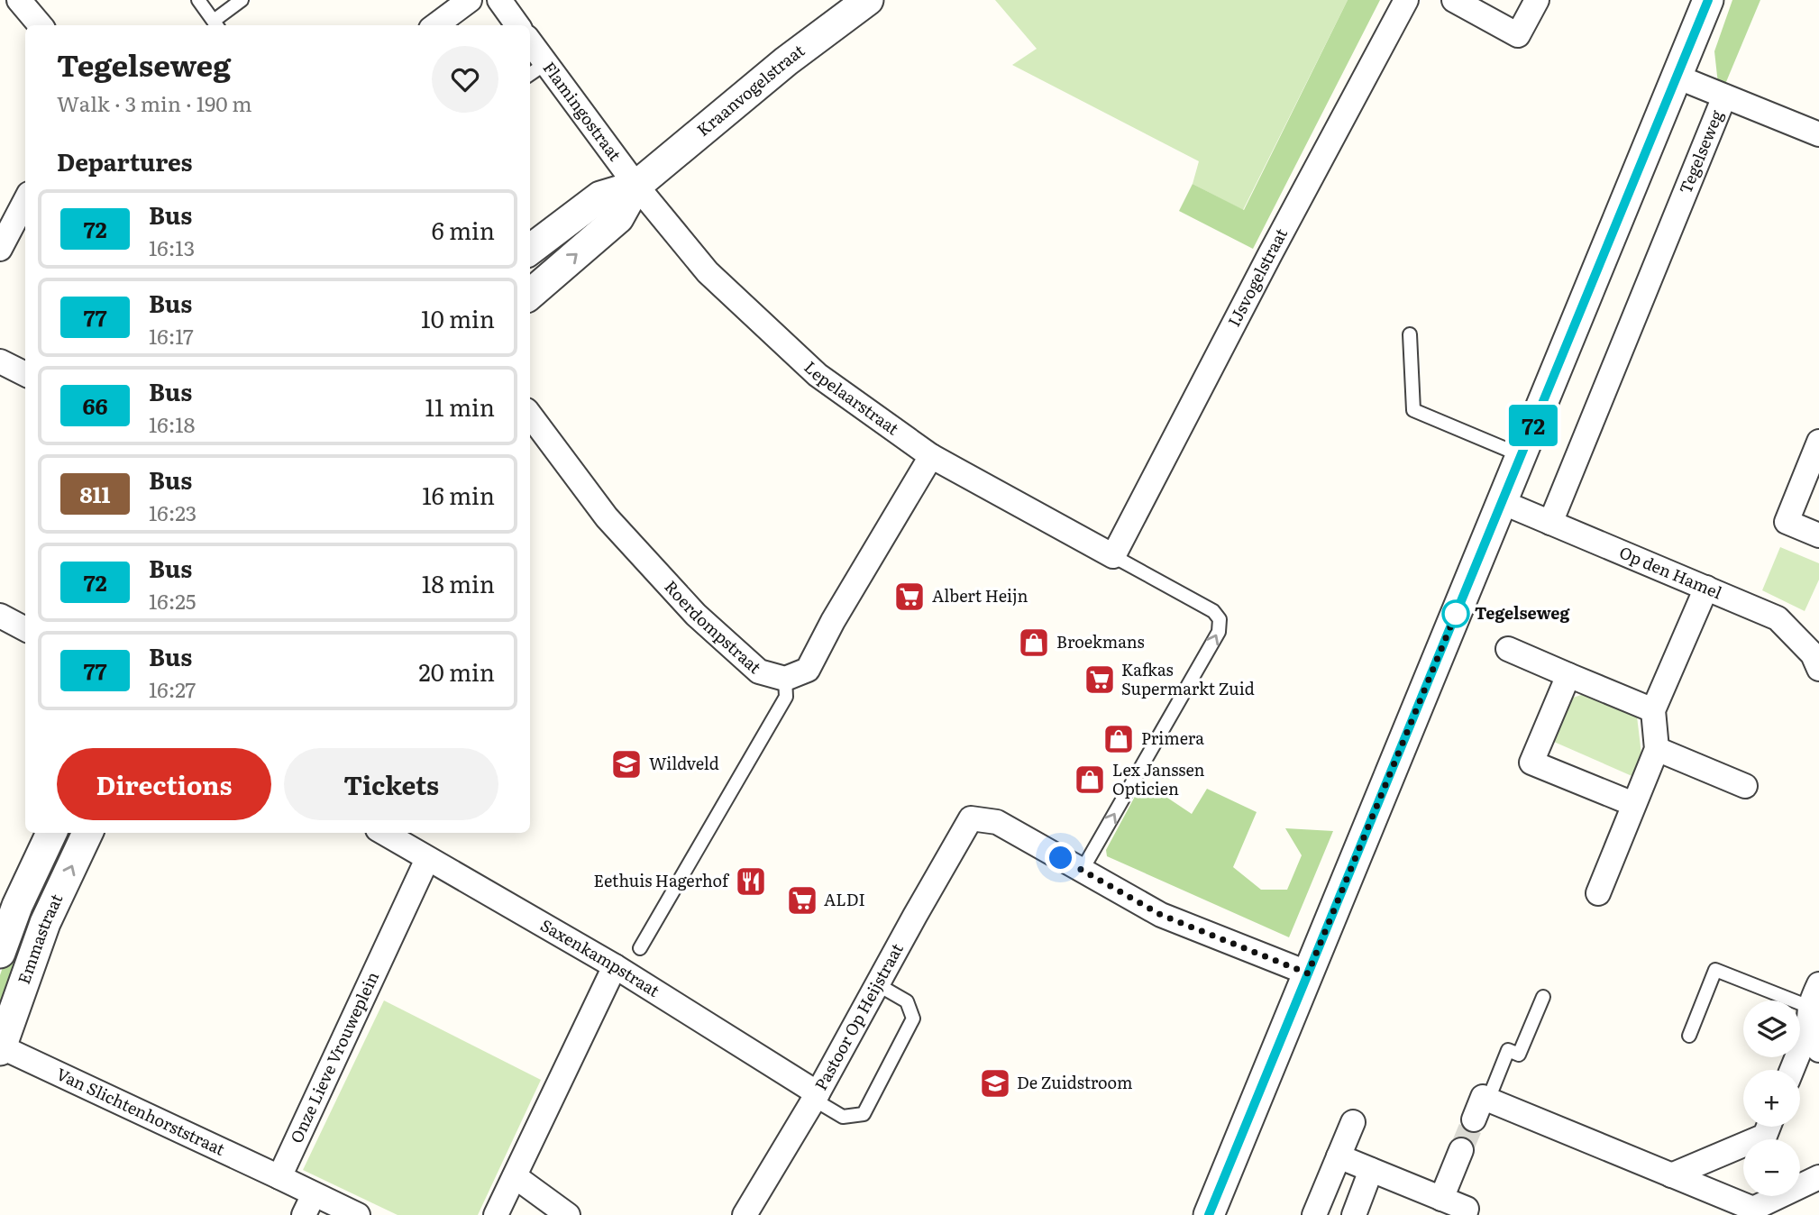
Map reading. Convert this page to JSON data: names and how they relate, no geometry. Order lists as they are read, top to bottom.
{
  "streets": {
    "street": [
      "Kraanvogelstraat",
      "Flamingostraat",
      "Tegelseweg",
      "IJsvogelstraat",
      "Lepelaarstraat",
      "Op den Hamel",
      "Roerdompstraat",
      "Emmastraat",
      "Saxenkampstraat",
      "Pastoor Op Heijstraat",
      "Onze Lieve Vrouweplein",
      "Van Slichtenhorststraat"
    ]
  },
  "crossings": [
    ["Kraanvogelstraat", "Flamingostraat"],
    ["Kraanvogelstraat", "Lepelaarstraat"],
    ["Flamingostraat", "Lepelaarstraat"],
    ["Tegelseweg", "Op den Hamel"],
    ["IJsvogelstraat", "Lepelaarstraat"],
    ["Emmastraat", "Van Slichtenhorststraat"],
    ["Saxenkampstraat", "Pastoor Op Heijstraat"],
    ["Saxenkampstraat", "Onze Lieve Vrouweplein"],
    ["Onze Lieve Vrouweplein", "Van Slichtenhorststraat"]
  ],
  "places": {
    "supermarket": ["Albert Heijn", "Kafkas Supermarkt Zuid", "ALDI"],
    "other": ["Tegelseweg"],
    "shop": ["Broekmans", "Primera", "Lex Janssen Opticien"],
    "school or university": ["Wildveld", "De Zuidstroom"],
    "restaurant": ["Eethuis Hagerhof"]
  },
  "lines": ["bus line 72"],
  "page": {
    "on_map": "72",
    "heading": [
      ["Tegelseweg", "Walk · 3 min · 190 m"],
      "Departures"
    ],
    "list": [
      {
        "mark": "72",
        "name": "Bus",
        "note": "16:13",
        "value": "6 min"
      },
      {
        "mark": "77",
        "name": "Bus",
        "note": "16:17",
        "value": "10 min"
      },
      {
        "mark": "66",
        "name": "Bus",
        "note": "16:18",
        "value": "11 min"
      },
      {
        "mark": "811",
        "name": "Bus",
        "note": "16:23",
        "value": "16 min"
      },
      {
        "mark": "72",
        "name": "Bus",
        "note": "16:25",
        "value": "18 min"
      },
      {
        "mark": "77",
        "name": "Bus",
        "note": "16:27",
        "value": "20 min"
      }
    ],
    "buttons": ["Directions", "Tickets"],
    "map_buttons": ["+", "−"]
  }
}
